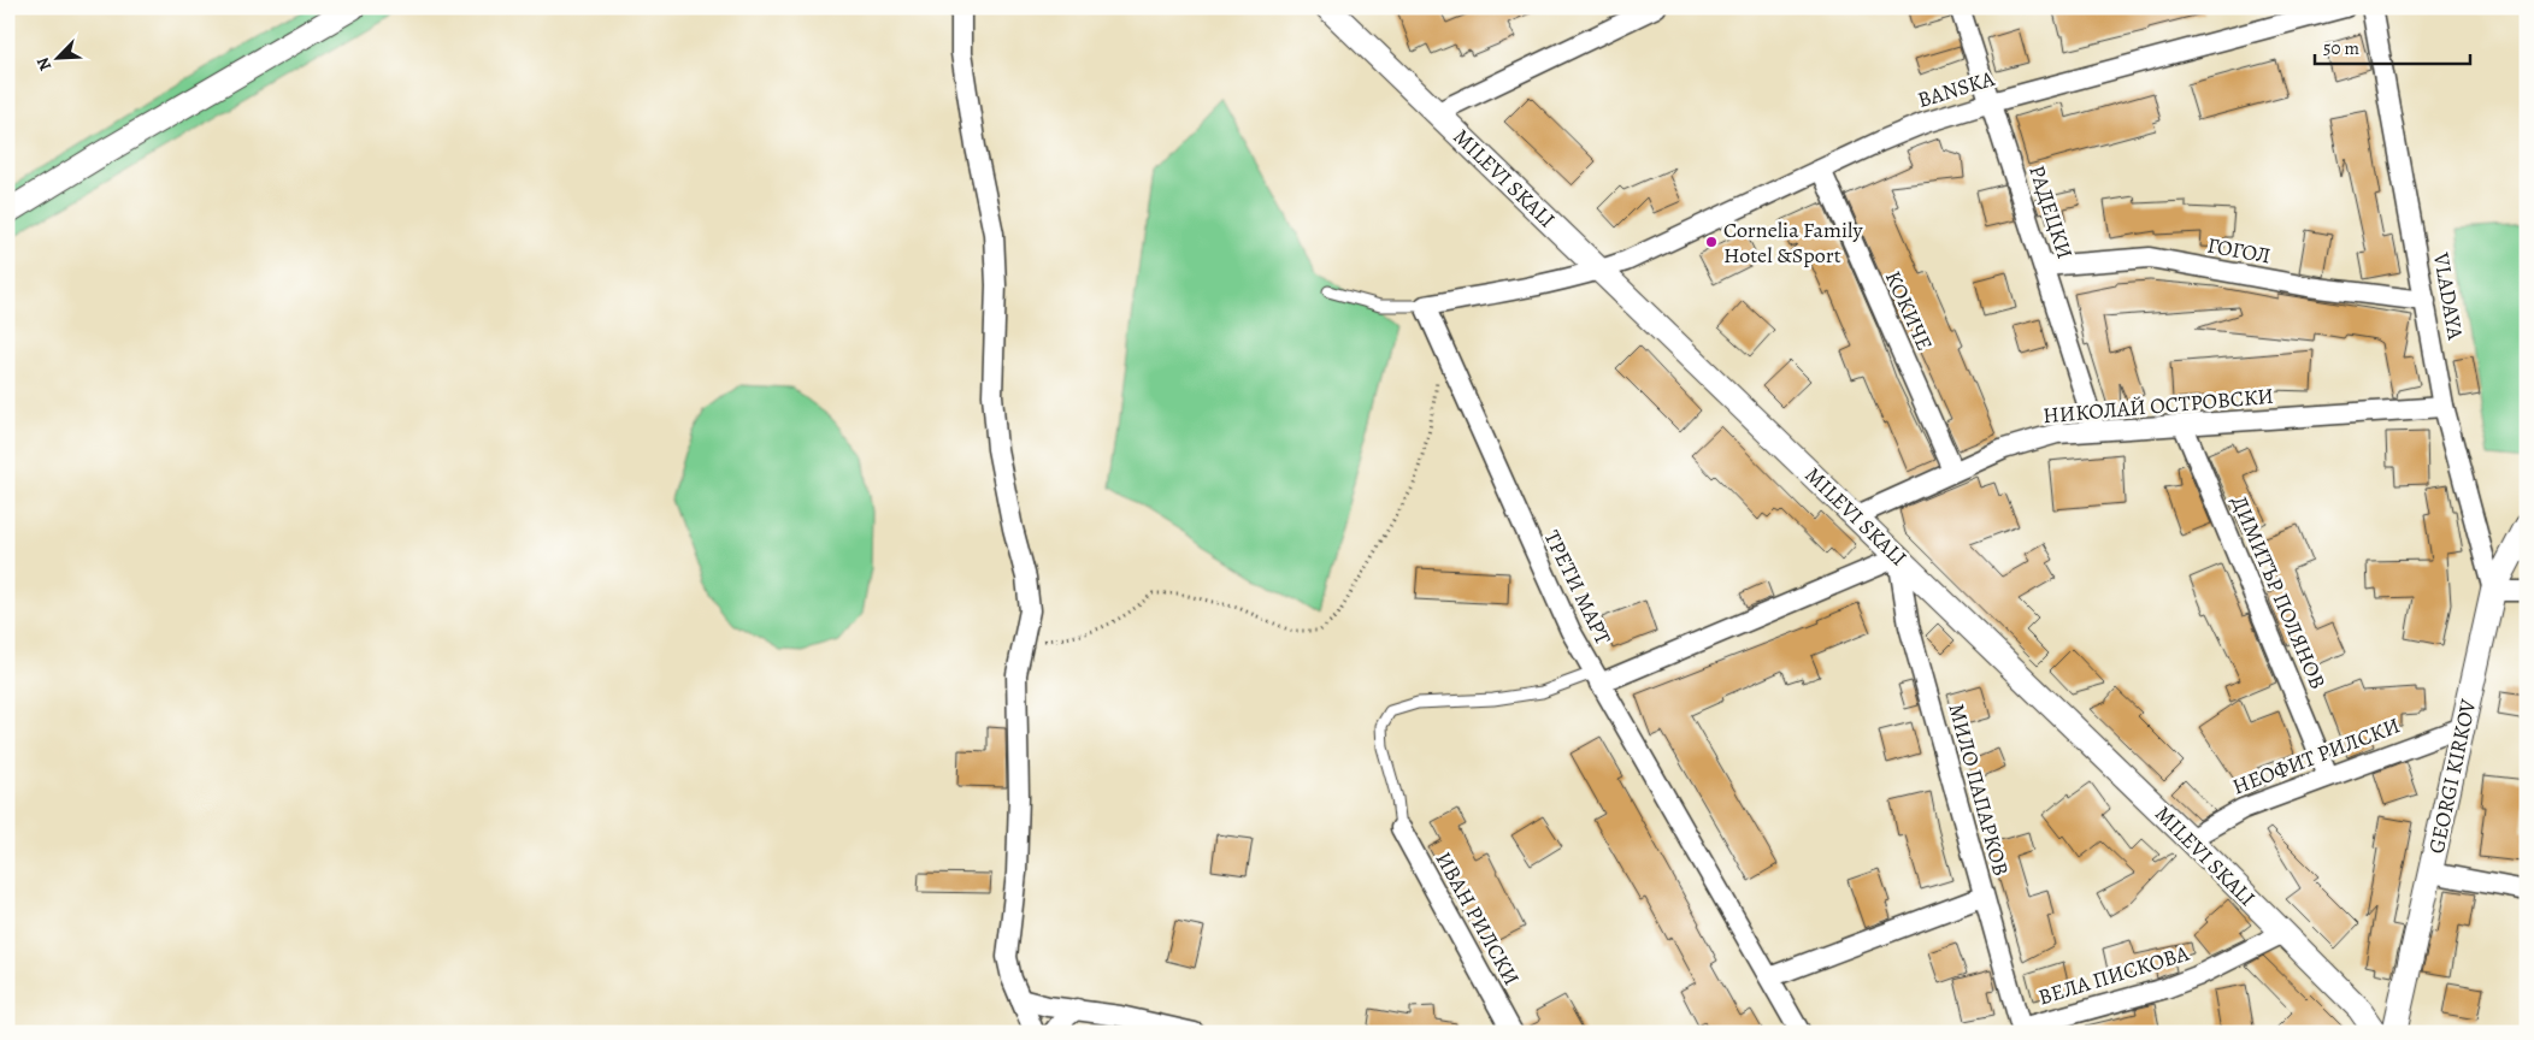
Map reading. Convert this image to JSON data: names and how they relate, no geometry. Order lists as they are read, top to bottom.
{
  "streets": {
    "street": [
      "BANSKA",
      "MILEVI SKALI",
      "РАДЕЦКИ",
      "ГОГОЛ",
      "VLADAYA",
      "КОКИЧЕ",
      "НИКОЛАЙ ОСТРОВСКИ",
      "ТРЕТИ МАРТ",
      "ДИМИТЪР ПОЛЯНОВ",
      "НЕОФИТ РИЛСКИ",
      "GEORGI KIRKOV",
      "МИЛО ПАПАРКОВ",
      "ИВАН РИЛСКИ",
      "ВЕЛА ПИСКОВА"
    ]
  },
  "crossings": [
    ["BANSKA", "MILEVI SKALI"],
    ["BANSKA", "РАДЕЦКИ"],
    ["BANSKA", "КОКИЧЕ"],
    ["MILEVI SKALI", "НИКОЛАЙ ОСТРОВСКИ"],
    ["MILEVI SKALI", "НЕОФИТ РИЛСКИ"],
    ["MILEVI SKALI", "МИЛО ПАПАРКОВ"],
    ["MILEVI SKALI", "ВЕЛА ПИСКОВА"],
    ["РАДЕЦКИ", "ГОГОЛ"],
    ["РАДЕЦКИ", "НИКОЛАЙ ОСТРОВСКИ"],
    ["ГОГОЛ", "VLADAYA"],
    ["VLADAYA", "НИКОЛАЙ ОСТРОВСКИ"],
    ["VLADAYA", "GEORGI KIRKOV"],
    ["КОКИЧЕ", "НИКОЛАЙ ОСТРОВСКИ"],
    ["НИКОЛАЙ ОСТРОВСКИ", "ДИМИТЪР ПОЛЯНОВ"],
    ["ДИМИТЪР ПОЛЯНОВ", "НЕОФИТ РИЛСКИ"],
    ["НЕОФИТ РИЛСКИ", "GEORGI KIRKOV"],
    ["МИЛО ПАПАРКОВ", "ВЕЛА ПИСКОВА"]
  ],
  "places": ["Cornelia Family Hotel &Sport"],
  "scale_bar": "50 m",
  "north": "bottom left"
}
